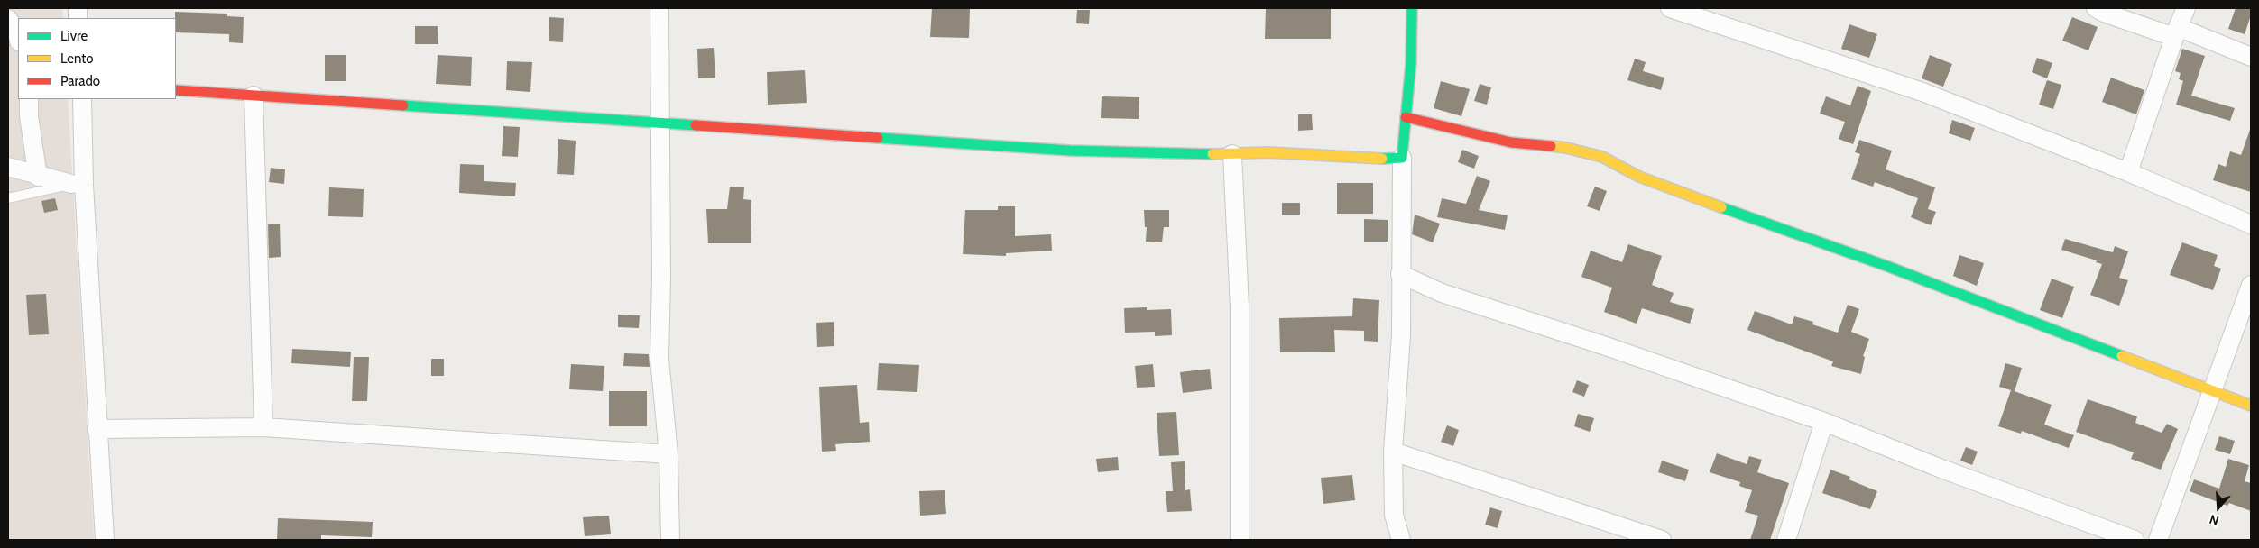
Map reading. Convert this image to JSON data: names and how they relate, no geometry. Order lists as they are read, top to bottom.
{
  "legend": ["Livre", "Lento", "Parado"],
  "north": "bottom"
}
